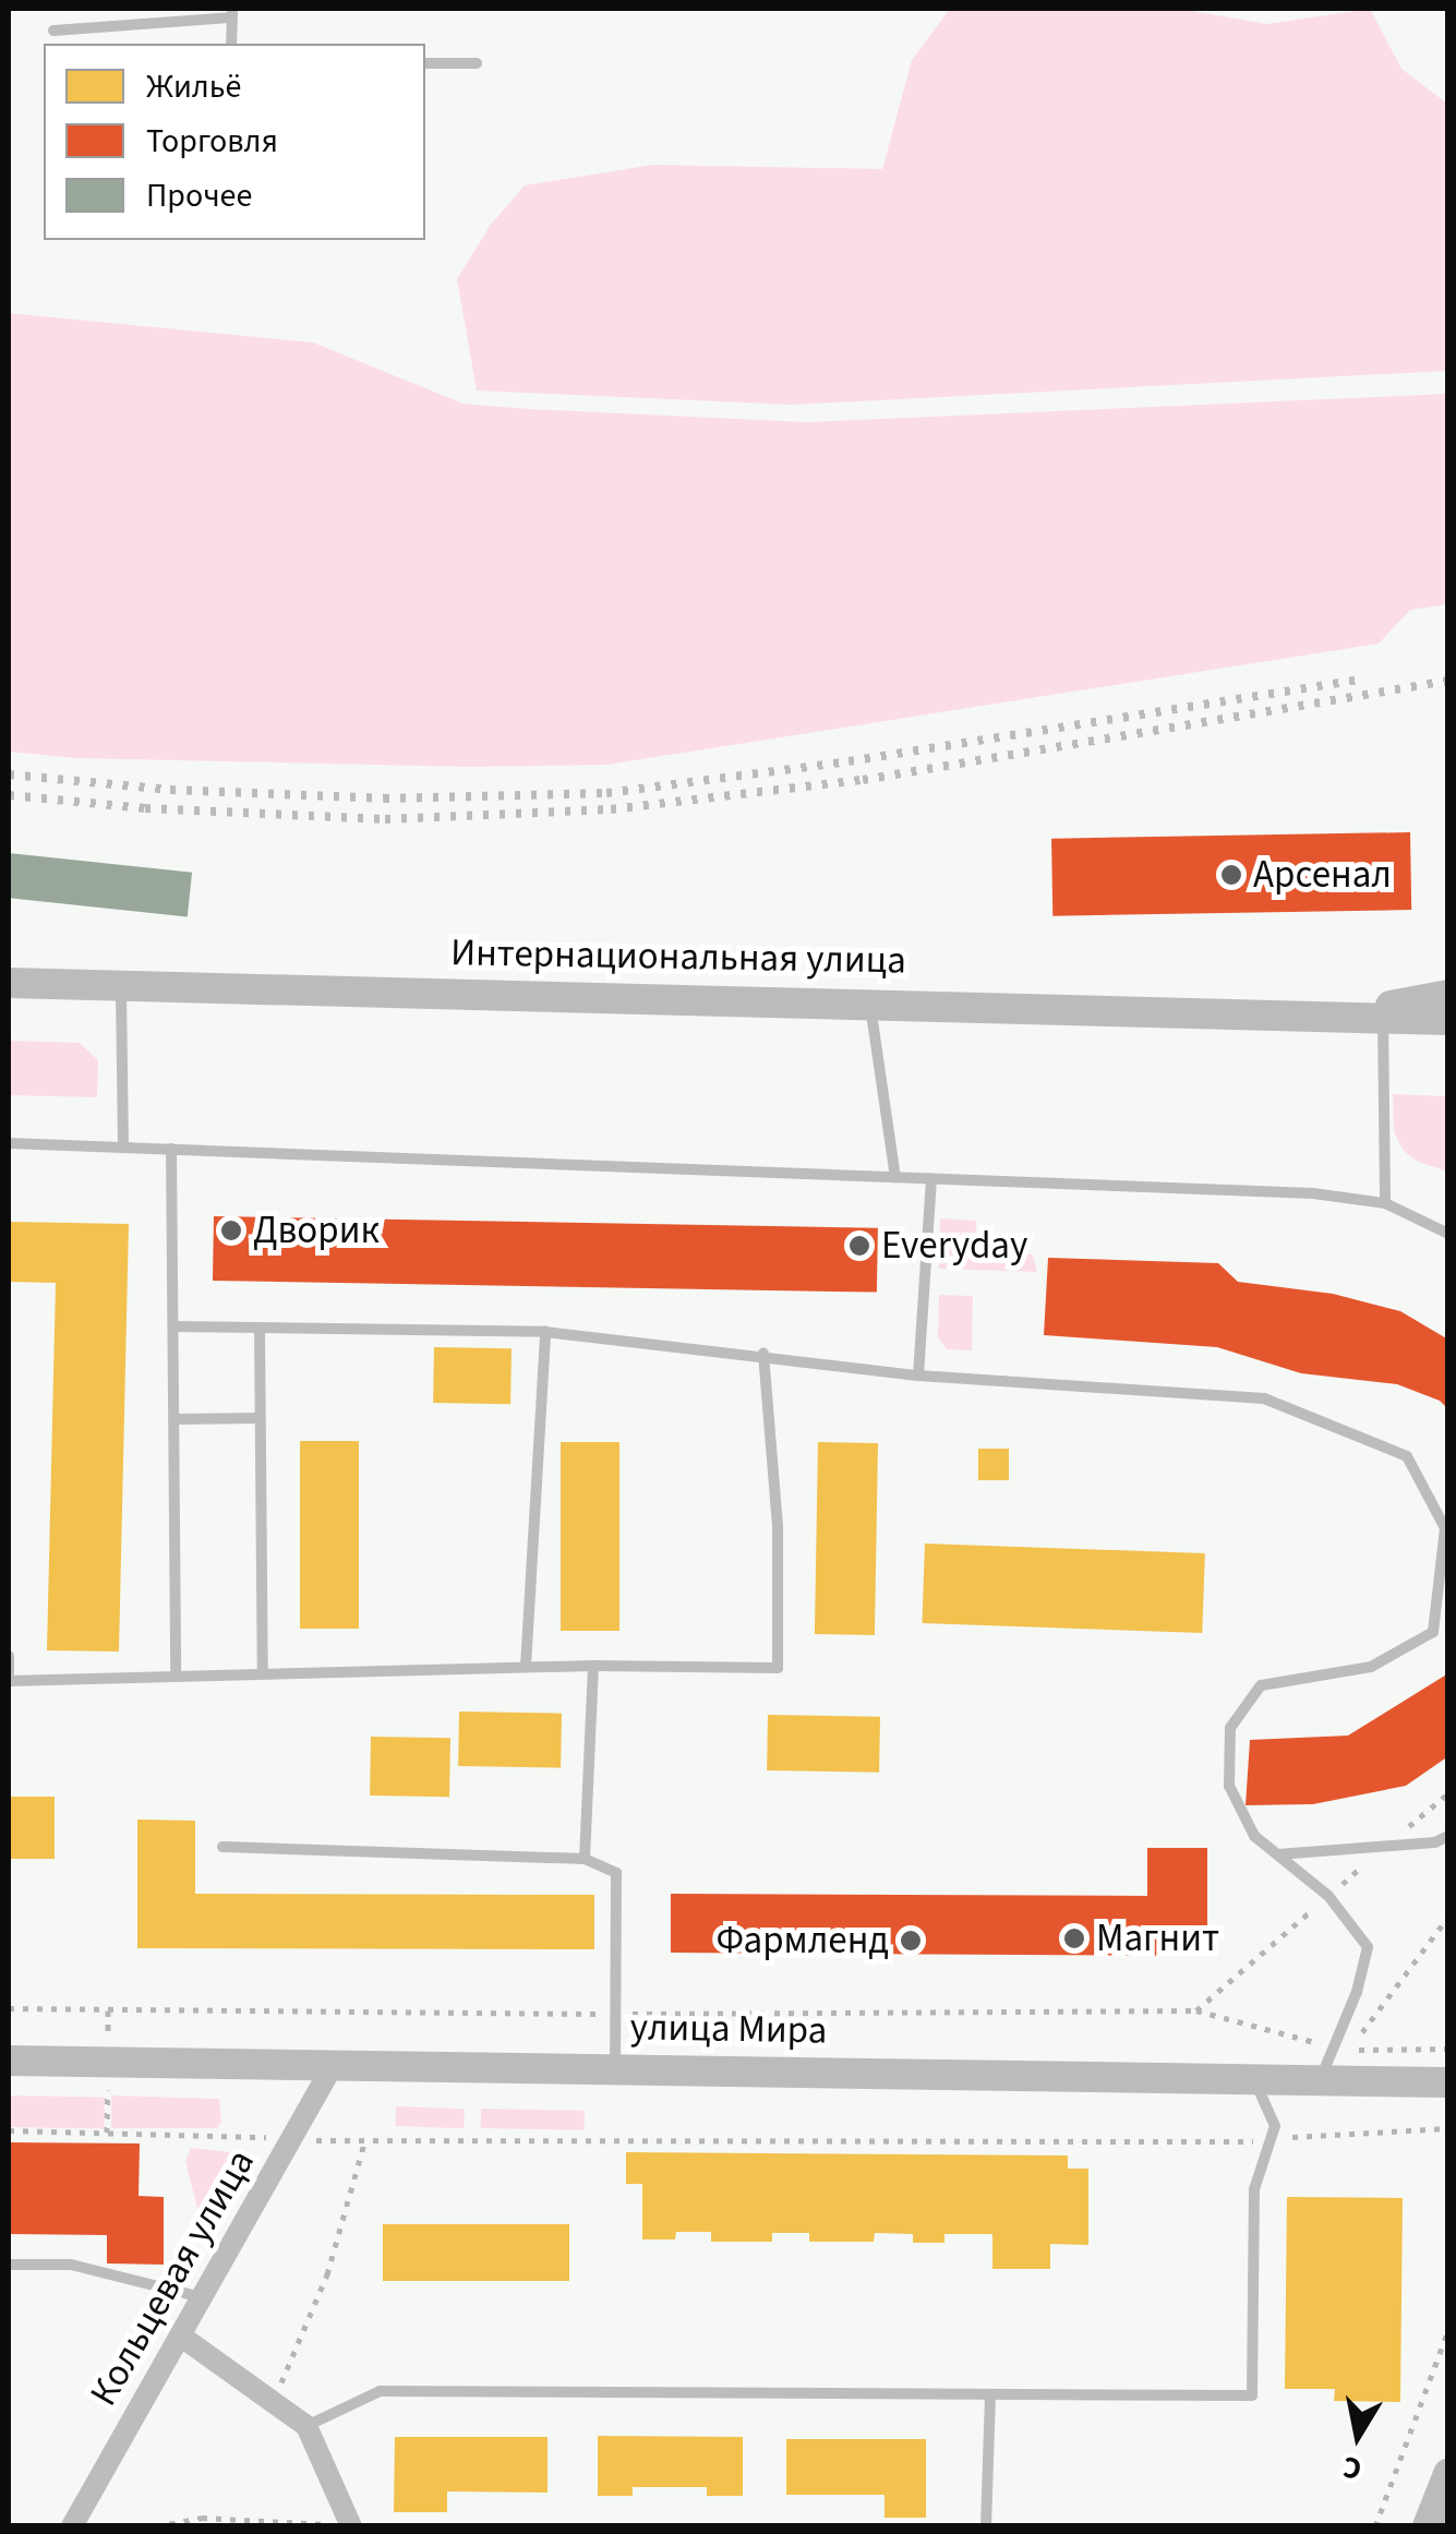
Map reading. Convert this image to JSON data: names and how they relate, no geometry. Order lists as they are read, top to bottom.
{
  "streets": {
    "main road": ["Интернациональная улица", "улица Мира"],
    "street": ["Кольцевая улица"]
  },
  "crossings": [
    ["улица Мира", "Кольцевая улица"]
  ],
  "places": [
    "Арсенал",
    "Дворик",
    "Everyday",
    "Магнит",
    "Фармленд"
  ],
  "legend": ["Жильё", "Торговля", "Прочее"],
  "north": "bottom"
}
